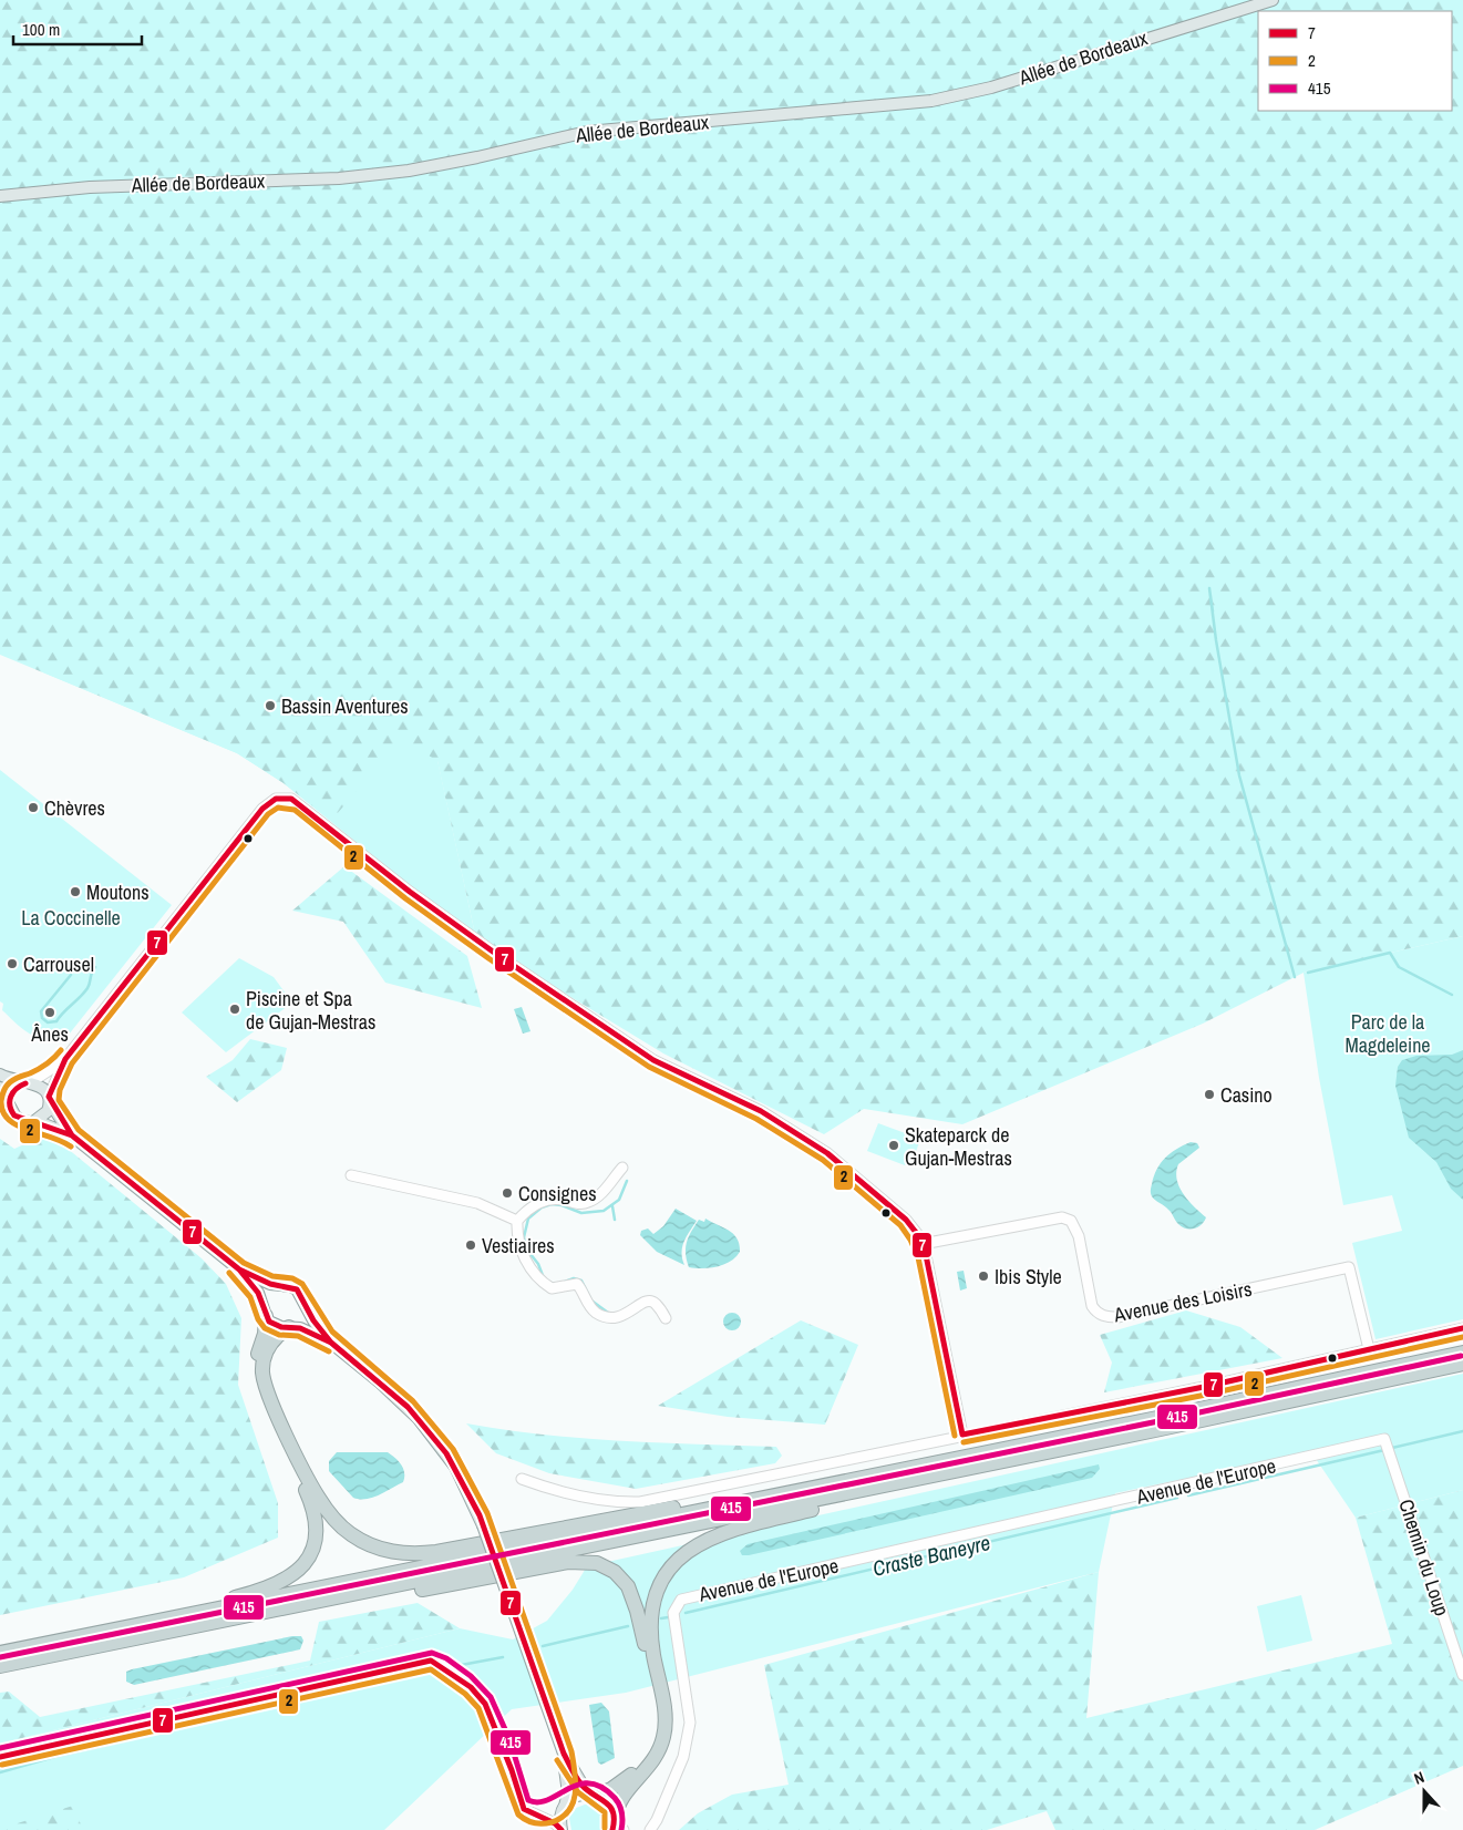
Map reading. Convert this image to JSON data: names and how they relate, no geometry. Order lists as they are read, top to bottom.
{
  "streets": {
    "main road": ["Allée de Bordeaux"],
    "street": ["Avenue des Loisirs", "Avenue de l'Europe", "Chemin du Loup"]
  },
  "crossings": [
    ["Avenue de l'Europe", "Chemin du Loup"]
  ],
  "water": ["Craste Baneyre"],
  "parks": ["La Coccinelle", "Parc de la Magdeleine"],
  "places": [
    "Bassin Aventures",
    "Chèvres",
    "Moutons",
    "Carrousel",
    "Piscine et Spa de Gujan-Mestras",
    "Ânes",
    "Casino",
    "Skateparck de Gujan-Mestras",
    "Consignes",
    "Vestiaires",
    "Ibis Style"
  ],
  "lines": ["transit line 7", "transit line 2", "transit line 415"],
  "legend": ["7", "2", "415"],
  "scale_bar": "100 m",
  "north": "top"
}
